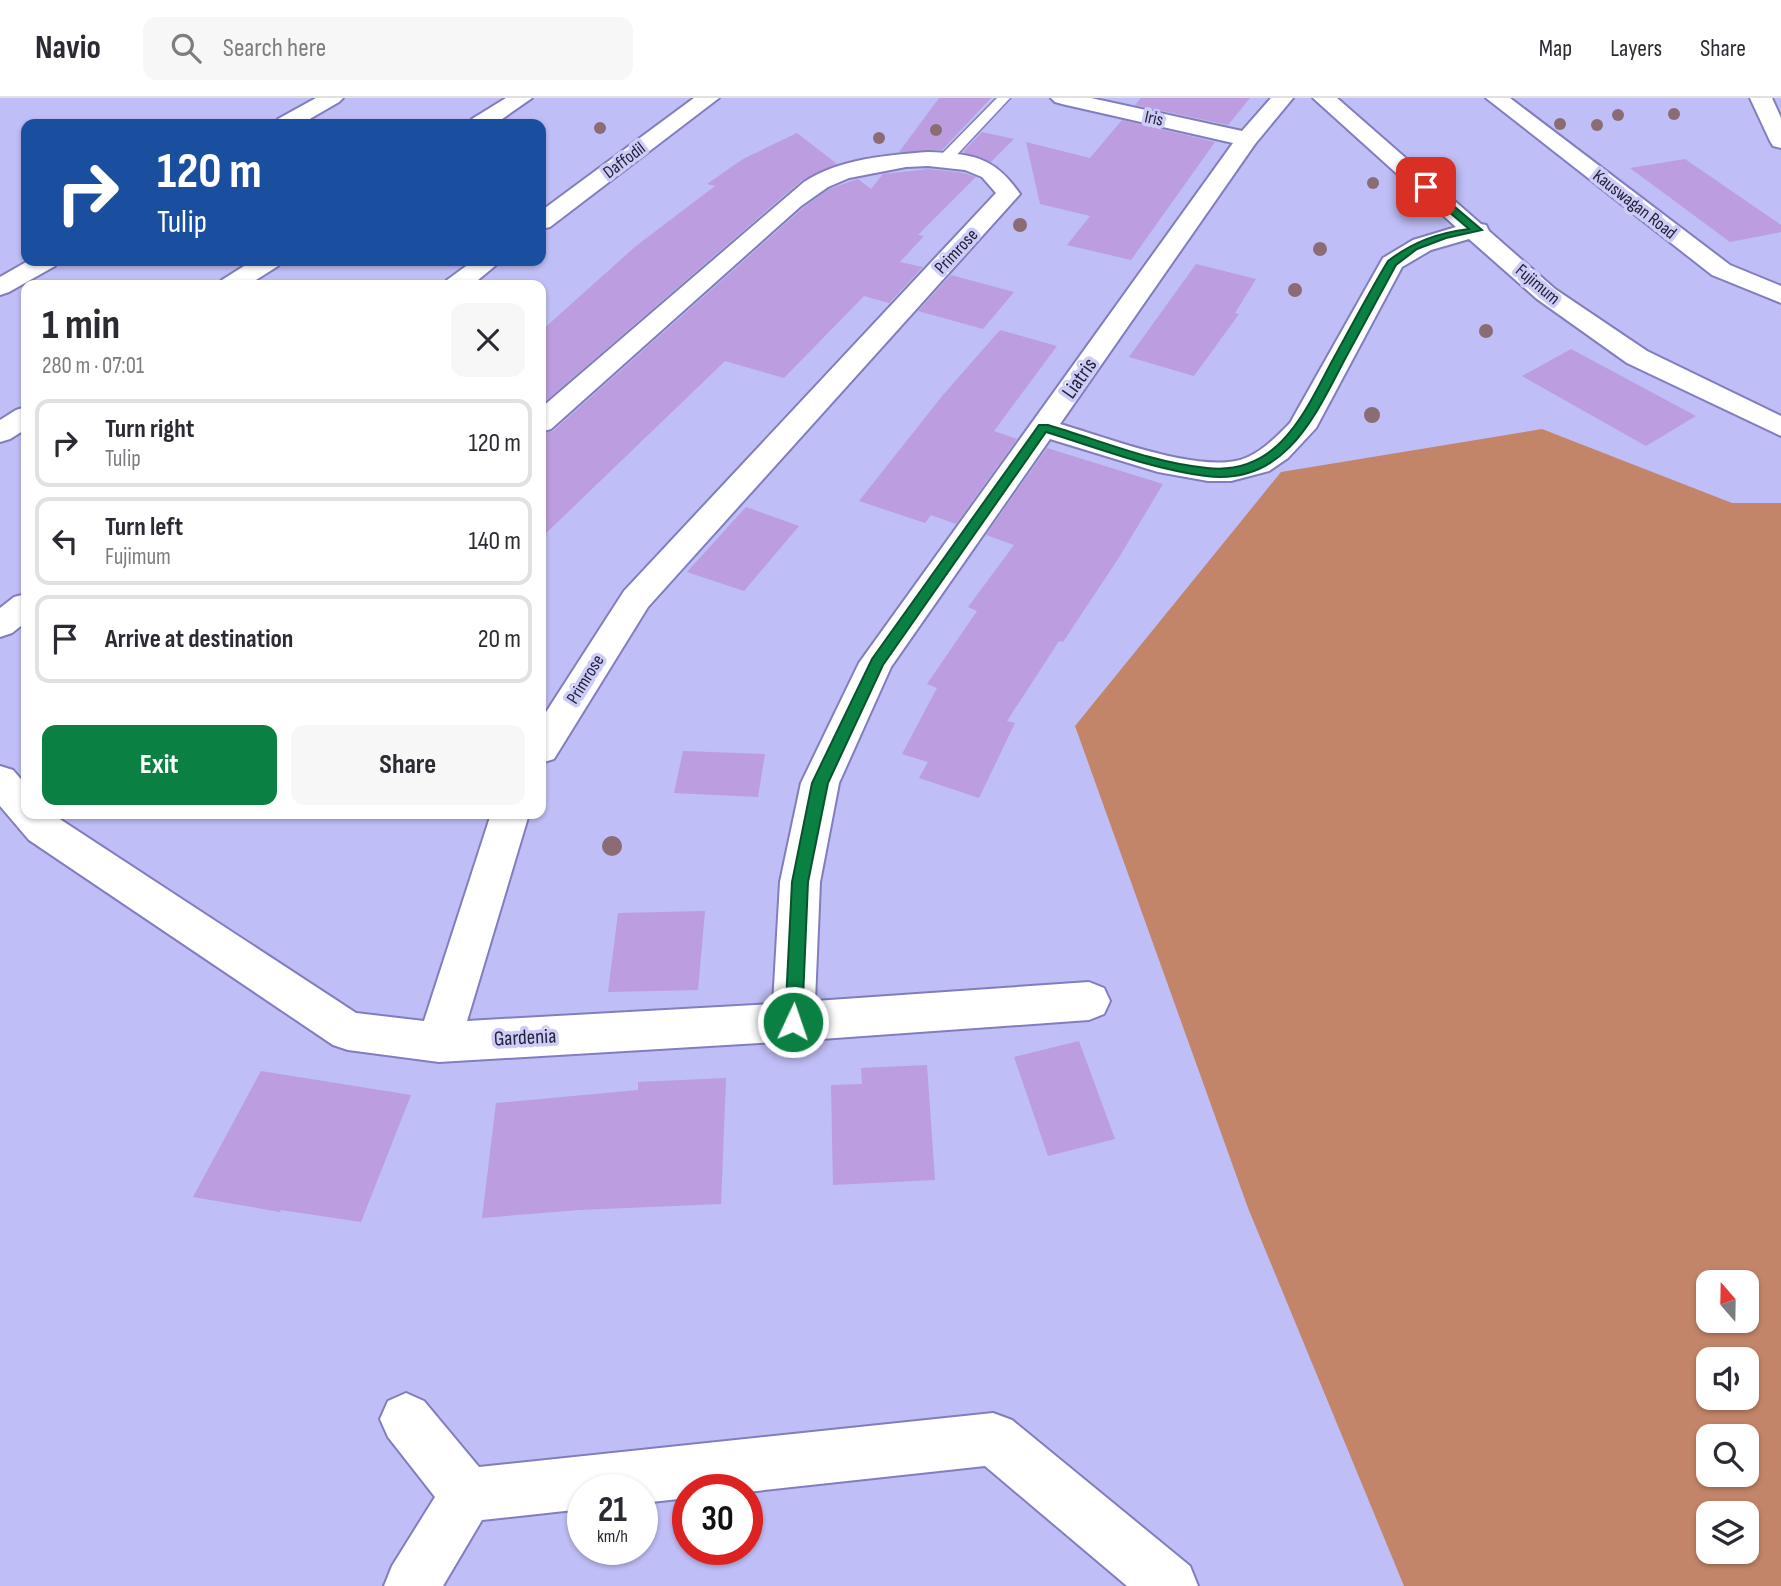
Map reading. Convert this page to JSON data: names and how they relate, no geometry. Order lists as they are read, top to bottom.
{
  "streets": {
    "street": [
      "Iris",
      "Daffodil",
      "Kauswagan Road",
      "Primrose",
      "Fujimum",
      "Liatris",
      "Gardenia"
    ]
  },
  "crossings": [
    ["Iris", "Liatris"],
    ["Liatris", "Gardenia"]
  ],
  "north": "top",
  "page": {
    "header": "Navio",
    "search": "Search here",
    "nav": ["Map", "Layers", "Share"],
    "turn": ["120 m", "Tulip"],
    "heading": ["1 min", "280 m · 07:01"],
    "list": [
      {
        "name": "Turn right",
        "note": "Tulip",
        "value": "120 m"
      },
      {
        "name": "Turn left",
        "note": "Fujimum",
        "value": "140 m"
      },
      {
        "name": "Arrive at destination",
        "value": "20 m"
      }
    ],
    "buttons": ["Exit", "Share"],
    "speed": "21 km/h",
    "limit": "30"
  }
}
